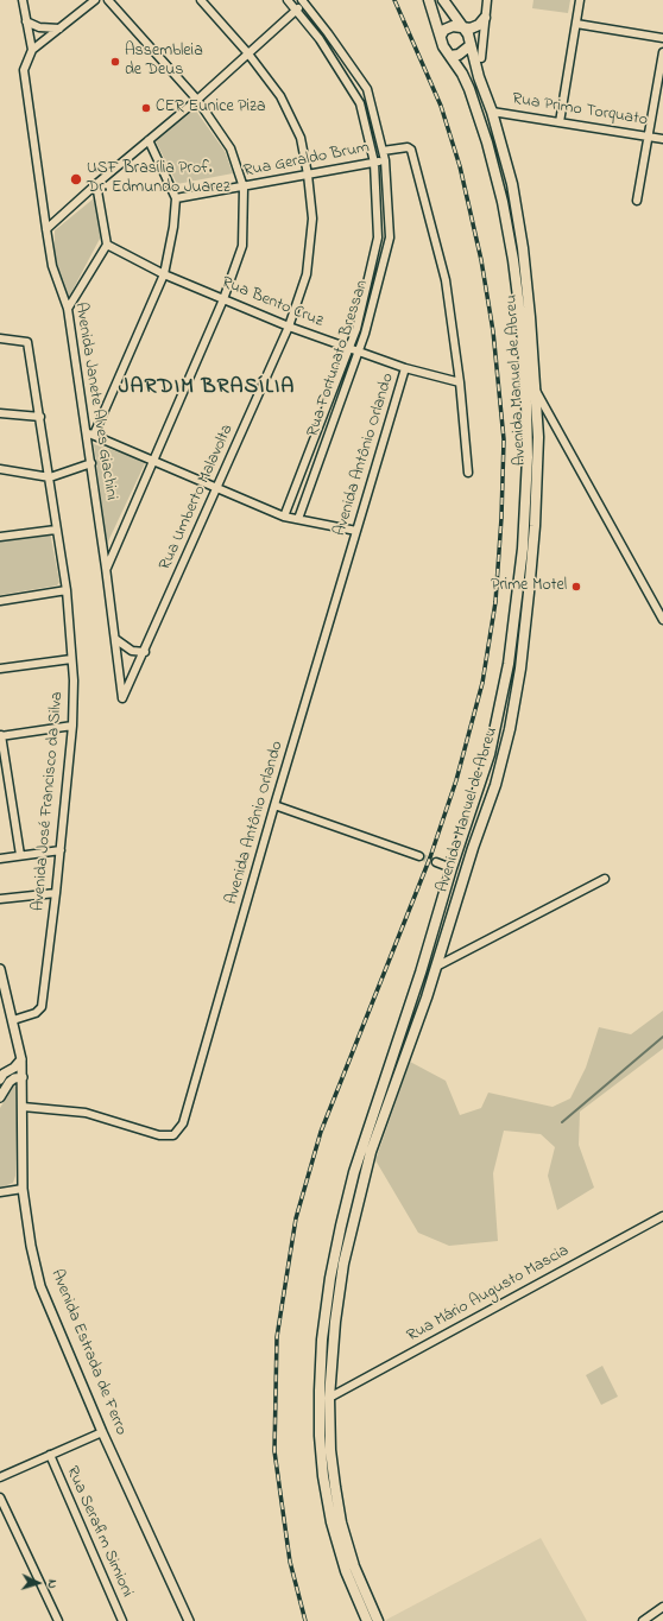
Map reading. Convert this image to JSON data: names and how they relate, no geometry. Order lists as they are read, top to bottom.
{
  "streets": {
    "main road": ["Avenida Manuel de Abreu"],
    "street": [
      "Rua Primo Torquato",
      "Rua Geraldo Brum",
      "Rua Bento Cruz",
      "Rua Fortunato Bressan",
      "Avenida Janete Alves Giachini",
      "Avenida Antônio Orlando",
      "Rua Umberto Malavolta",
      "Avenida José Francisco da Silva",
      "Rua Mário Augusto Mascia",
      "Avenida Estrada de Ferro",
      "Rua Serafim Simioni"
    ]
  },
  "crossings": [
    ["Rua Primo Torquato", "Avenida Manuel de Abreu"],
    ["Rua Geraldo Brum", "Rua Fortunato Bressan"],
    ["Rua Geraldo Brum", "Rua Umberto Malavolta"],
    ["Rua Bento Cruz", "Rua Fortunato Bressan"],
    ["Rua Bento Cruz", "Avenida Antônio Orlando"],
    ["Rua Bento Cruz", "Rua Umberto Malavolta"],
    ["Avenida Manuel de Abreu", "Rua Mário Augusto Mascia"],
    ["Avenida Janete Alves Giachini", "Rua Umberto Malavolta"],
    ["Avenida Antônio Orlando", "Avenida Estrada de Ferro"],
    ["Avenida José Francisco da Silva", "Avenida Estrada de Ferro"]
  ],
  "districts": ["JARDIM BRASÍLIA"],
  "places": [
    "Assembleia de Deus",
    "CER Eunice Piza",
    "USF Brasília Prof. Dr. Edmundo Juarez",
    "Prime Motel"
  ],
  "north": "right"
}
